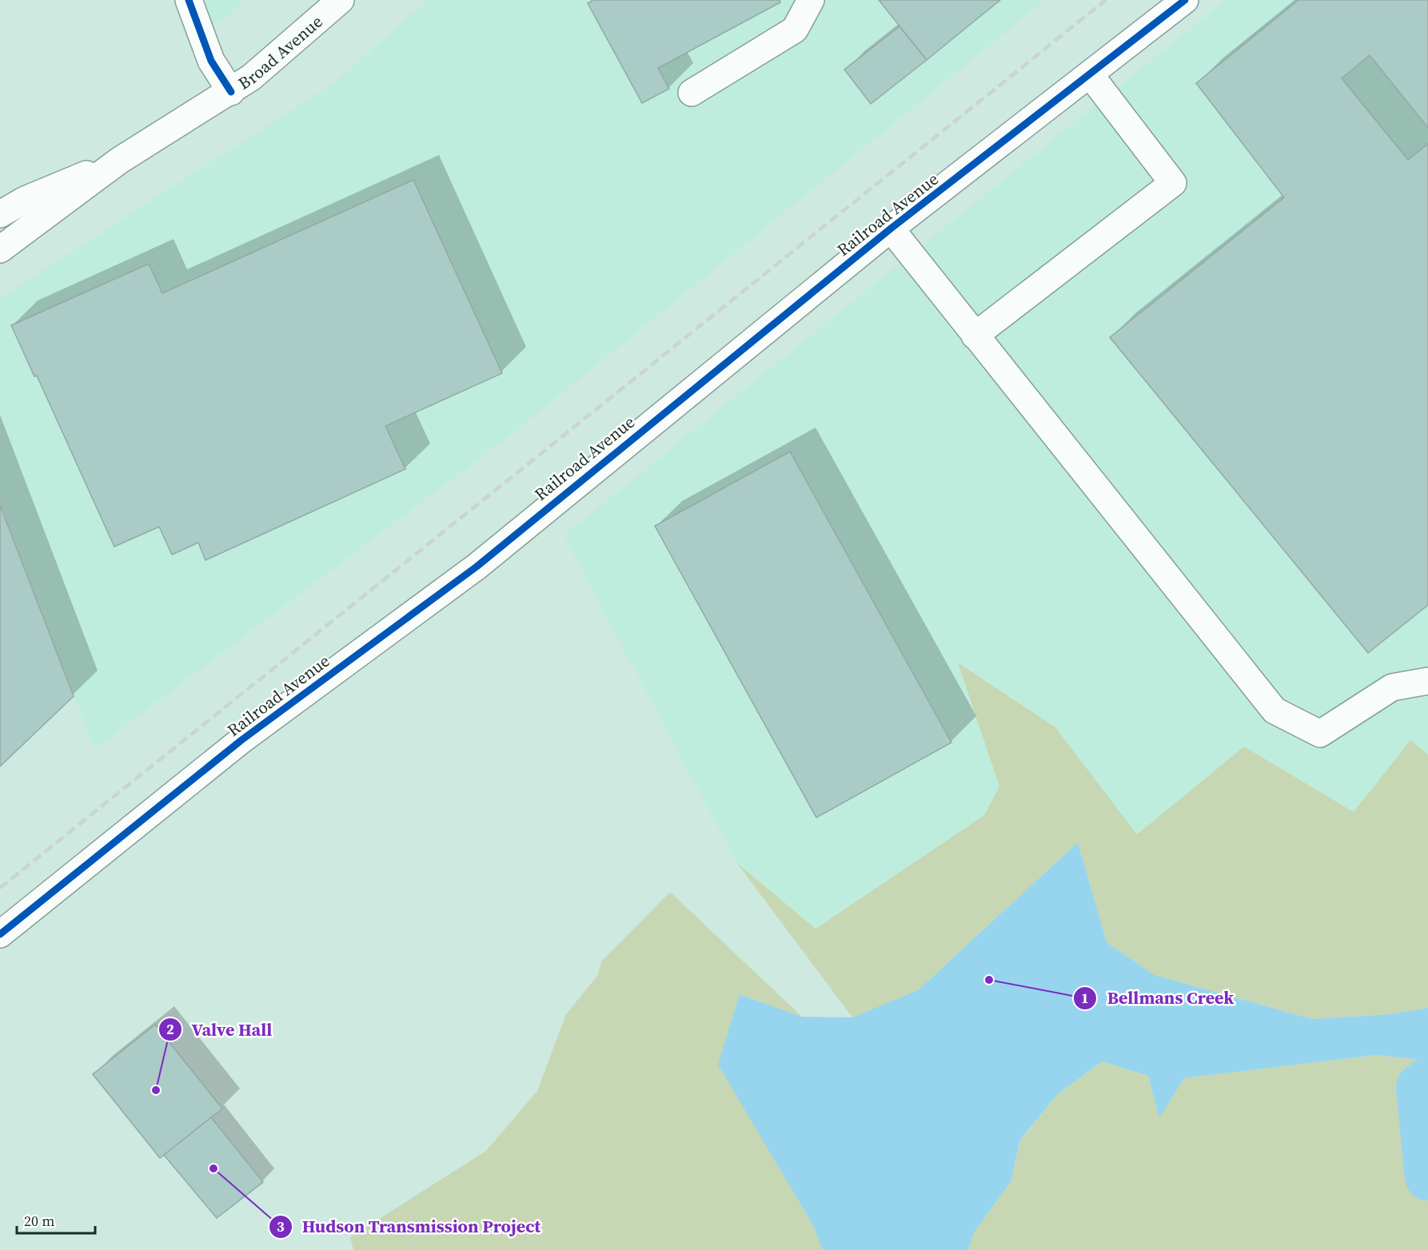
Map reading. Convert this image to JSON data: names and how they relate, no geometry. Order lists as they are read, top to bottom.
{
  "streets": {
    "street": ["Broad Avenue", "Railroad Avenue"]
  },
  "places": ["Bellmans Creek", "Valve Hall", "Hudson Transmission Project"],
  "scale_bar": "20 m"
}
